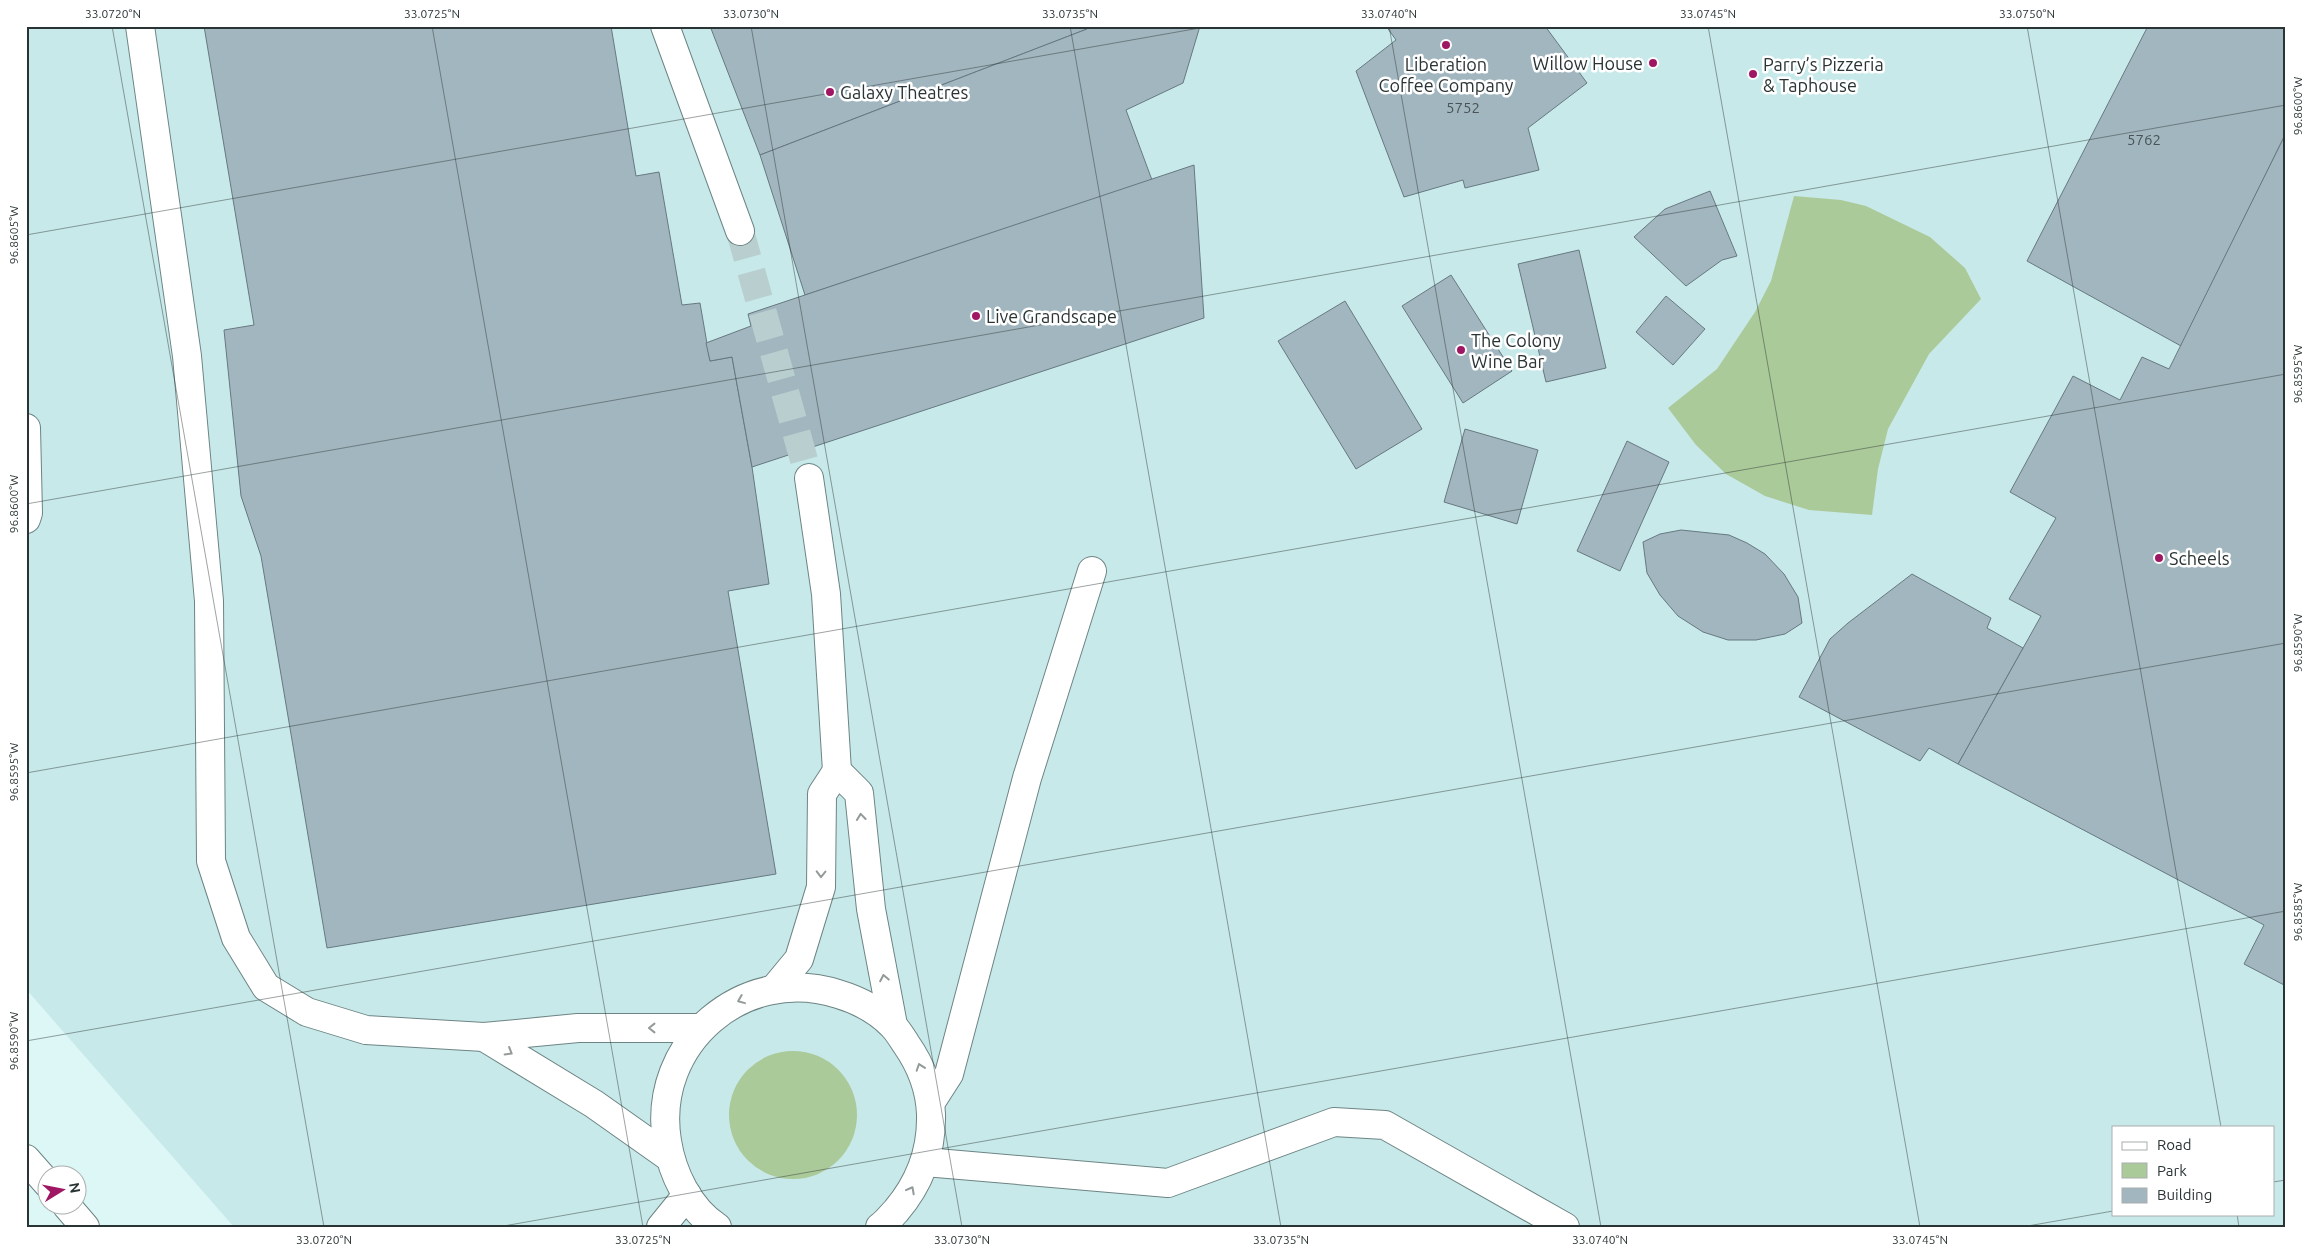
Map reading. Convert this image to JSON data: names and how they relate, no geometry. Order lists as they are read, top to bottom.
{
  "places": [
    "Liberation Coffee Company",
    "Willow House",
    "Parry’s Pizzeria & Taphouse",
    "Galaxy Theatres",
    "Live Grandscape",
    "The Colony Wine Bar",
    "Scheels"
  ],
  "house_numbers": ["5752", "5762"],
  "legend": ["Road", "Park", "Building"],
  "north": "right",
  "coordinates": [
    "33.0720°N",
    "33.0725°N",
    "33.0730°N",
    "33.0735°N",
    "33.0740°N",
    "33.0745°N",
    "33.0750°N",
    "96.8600°W",
    "96.8605°W",
    "96.8595°W",
    "96.8590°W",
    "96.8585°W"
  ]
}
